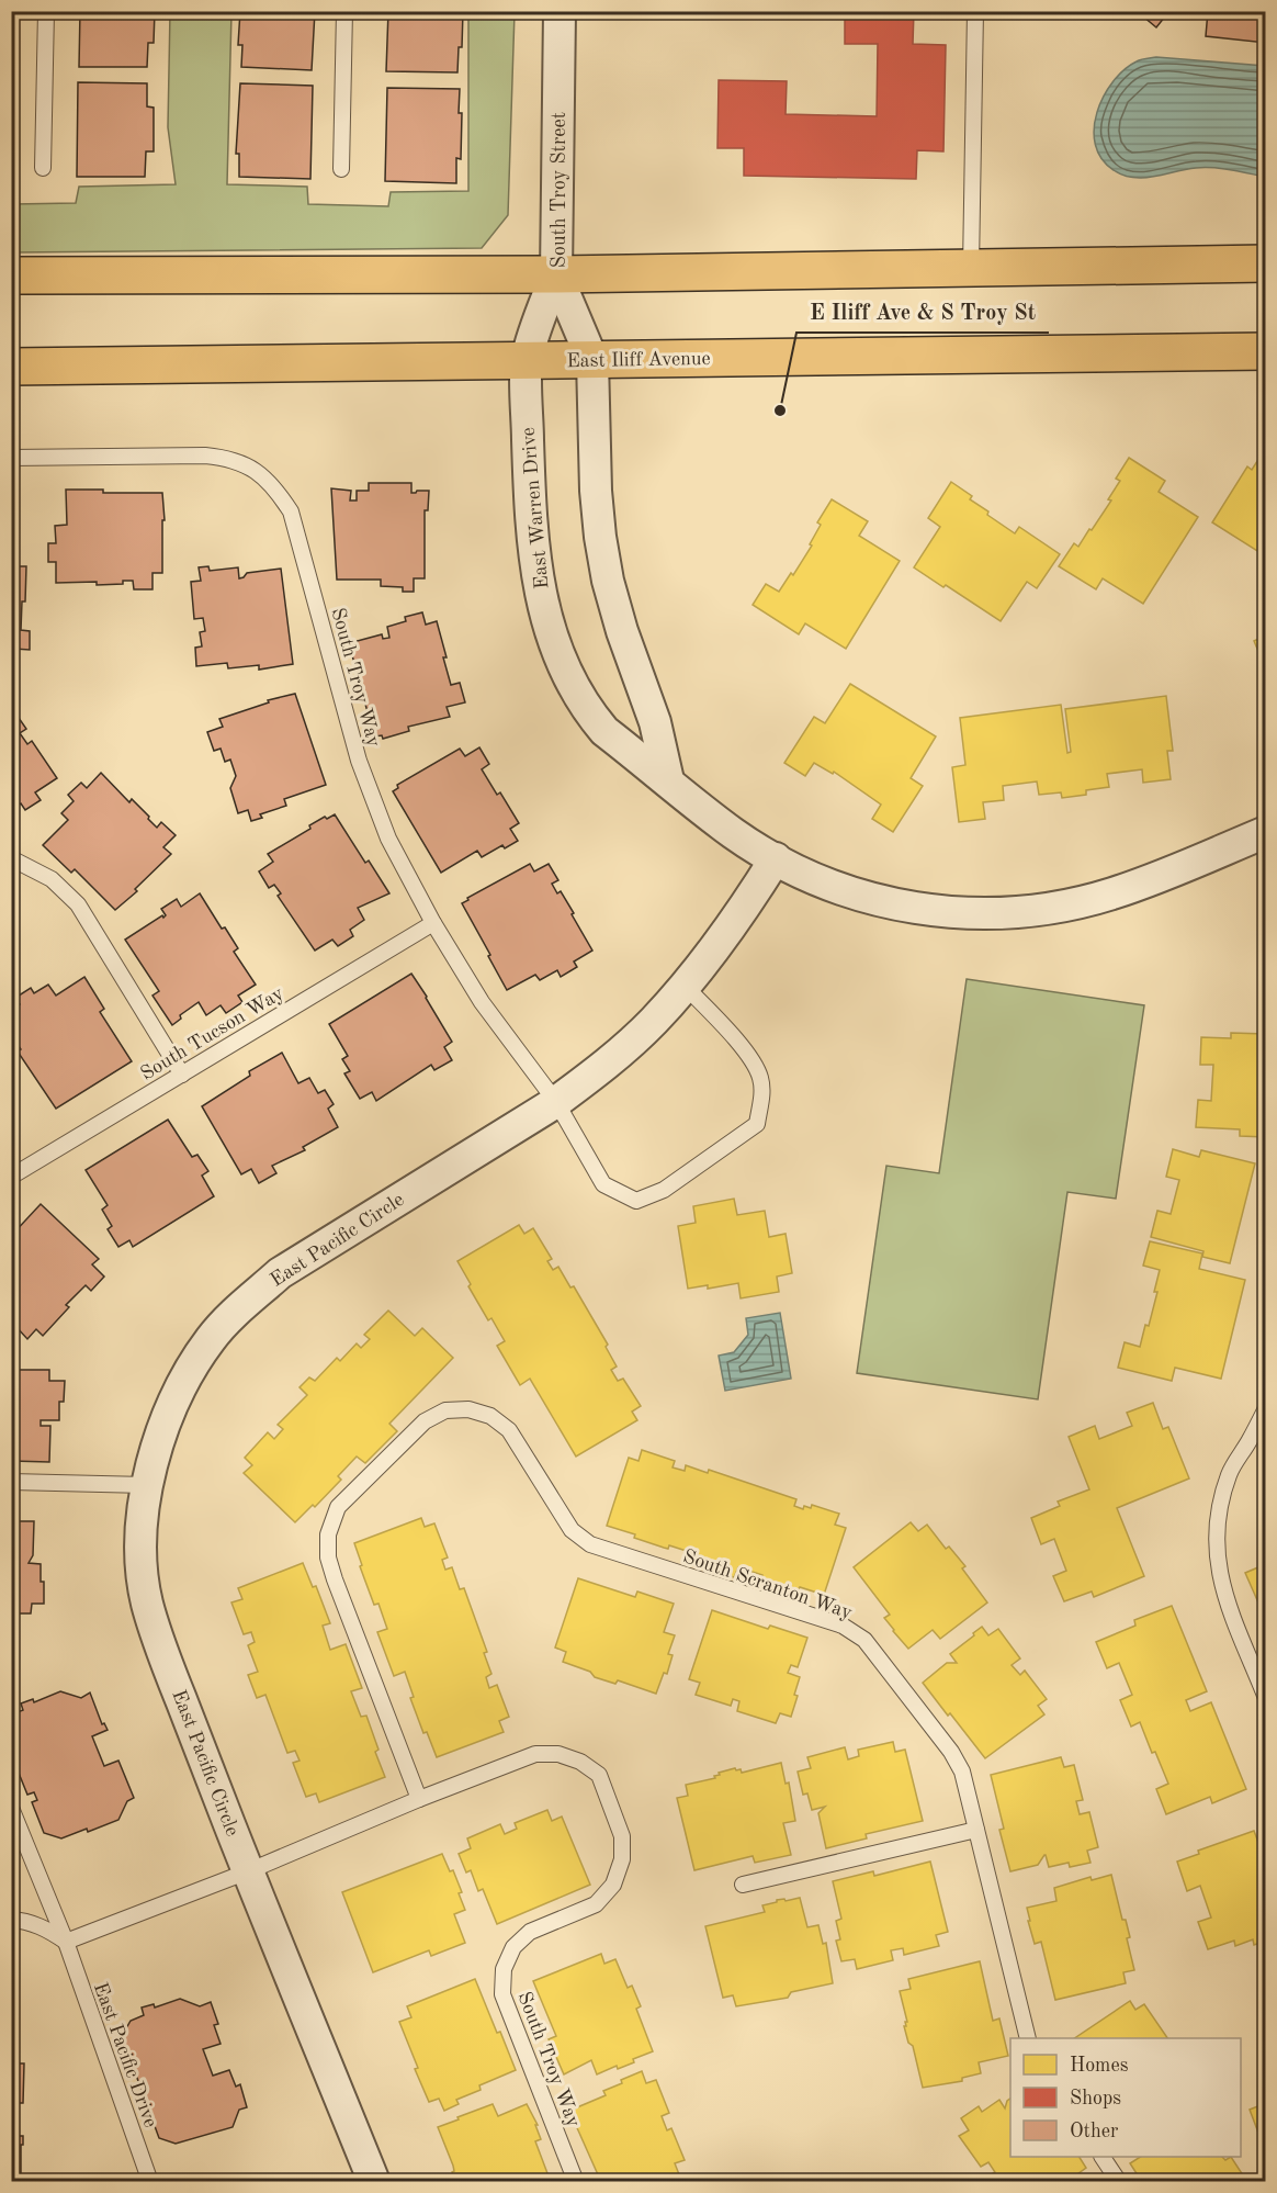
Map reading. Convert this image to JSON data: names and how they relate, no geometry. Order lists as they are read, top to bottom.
{
  "streets": {
    "main road": ["East Iliff Avenue"],
    "street": ["South Troy Street", "East Warren Drive", "East Pacific Circle"],
    "lane": [
      "South Troy Way",
      "South Tucson Way",
      "South Scranton Way",
      "East Pacific Drive"
    ]
  },
  "crossings": [
    ["South Troy Street", "East Iliff Avenue"],
    ["South Troy Street", "East Warren Drive"],
    ["East Iliff Avenue", "East Warren Drive"],
    ["East Warren Drive", "East Pacific Circle"],
    ["South Troy Way", "South Tucson Way"],
    ["South Troy Way", "East Pacific Circle"],
    ["South Troy Way", "South Scranton Way"]
  ],
  "places": ["E Iliff Ave & S Troy St"],
  "legend": ["Homes", "Shops", "Other"]
}
